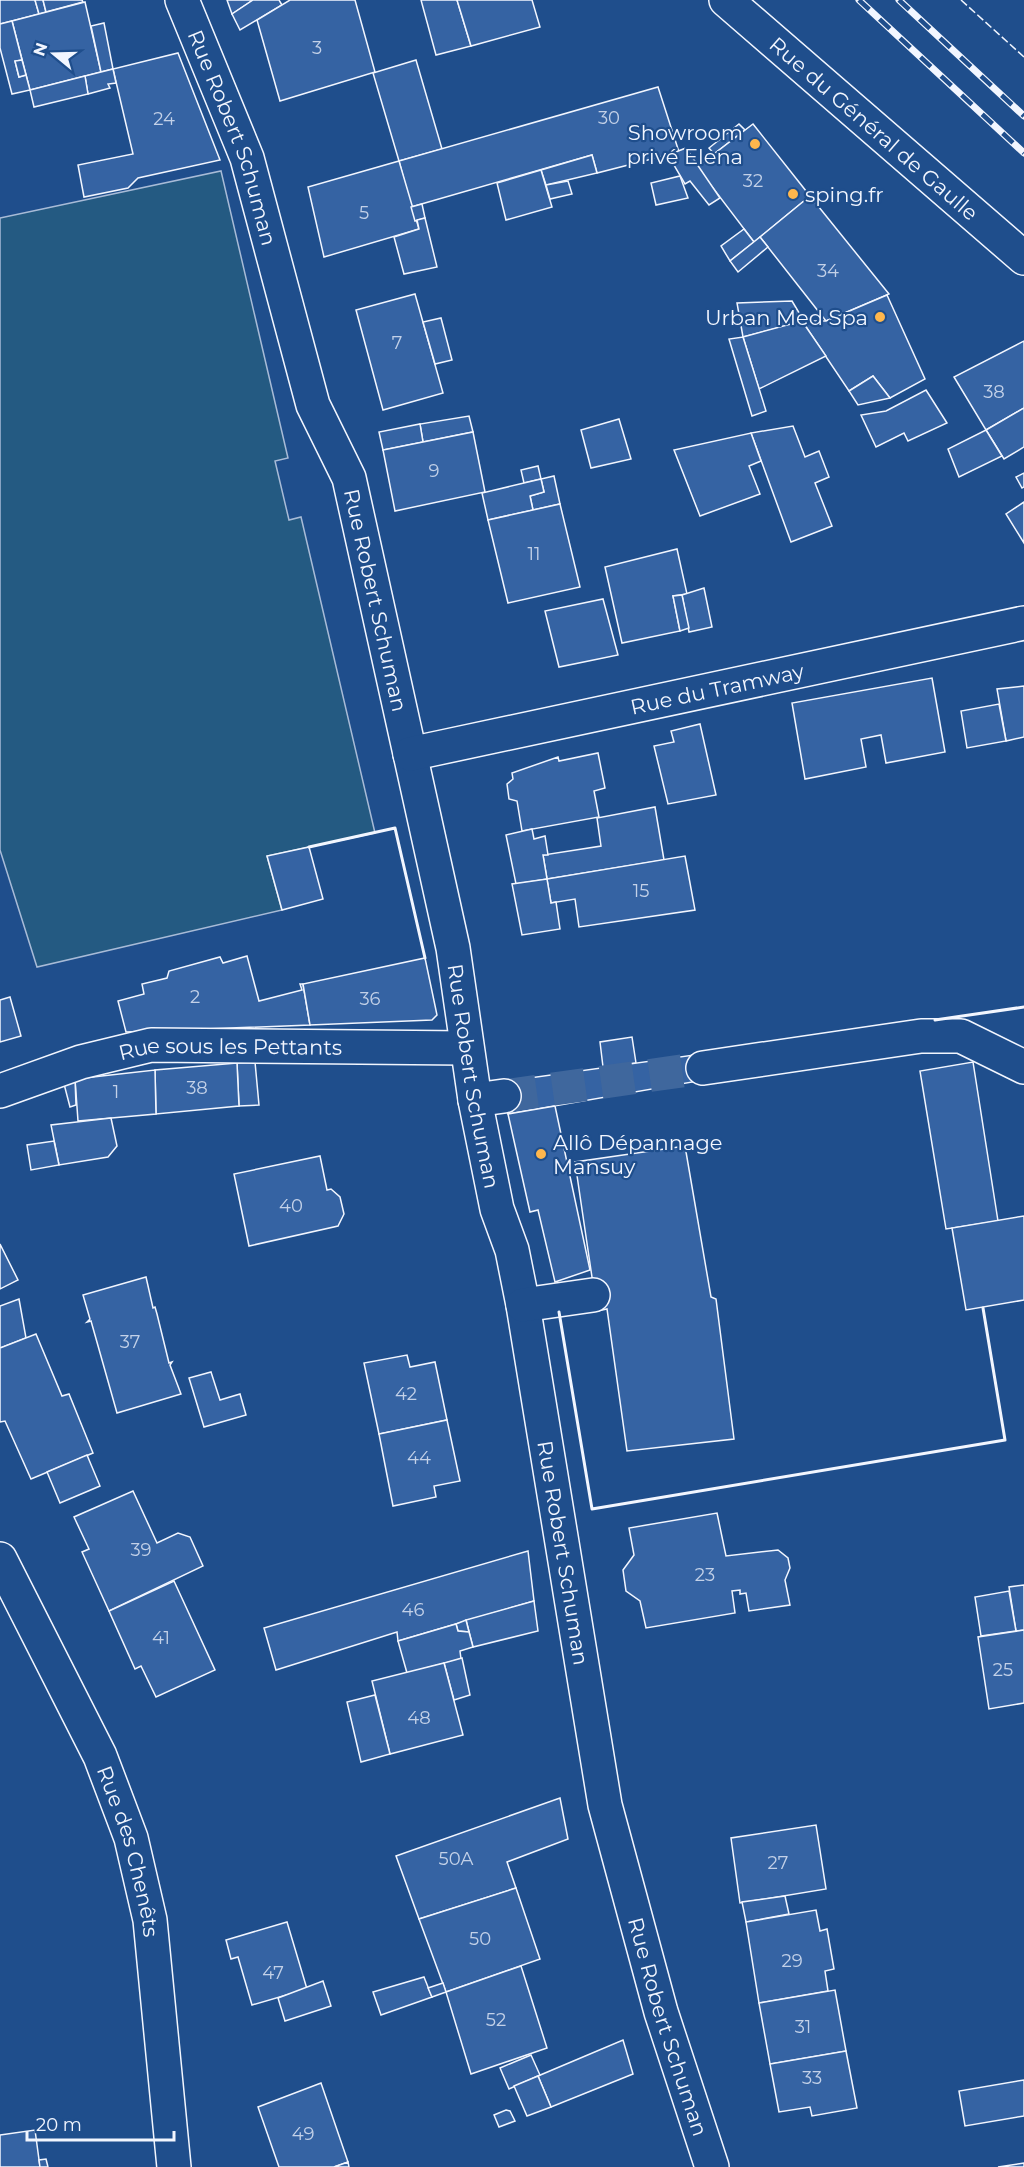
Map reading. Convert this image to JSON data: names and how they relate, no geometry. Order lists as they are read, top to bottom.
{
  "streets": {
    "street": [
      "Rue du Général de Gaulle",
      "Rue Robert Schuman",
      "Rue du Tramway",
      "Rue sous les Pettants",
      "Rue des Chenêts"
    ]
  },
  "crossings": [
    ["Rue Robert Schuman", "Rue du Tramway"],
    ["Rue Robert Schuman", "Rue sous les Pettants"]
  ],
  "places": [
    "Showroom privé Elena",
    "sping.fr",
    "Urban Med Spa",
    "Allô Dépannage Mansuy"
  ],
  "house_numbers": [
    "3",
    "30",
    "24",
    "32",
    "5",
    "34",
    "7",
    "38",
    "9",
    "11",
    "15",
    "2",
    "36",
    "38",
    "1",
    "40",
    "37",
    "42",
    "44",
    "39",
    "23",
    "46",
    "41",
    "25",
    "48",
    "50A",
    "27",
    "50",
    "29",
    "47",
    "52",
    "31",
    "33",
    "49"
  ],
  "scale_bar": "20 m",
  "north": "left"
}
